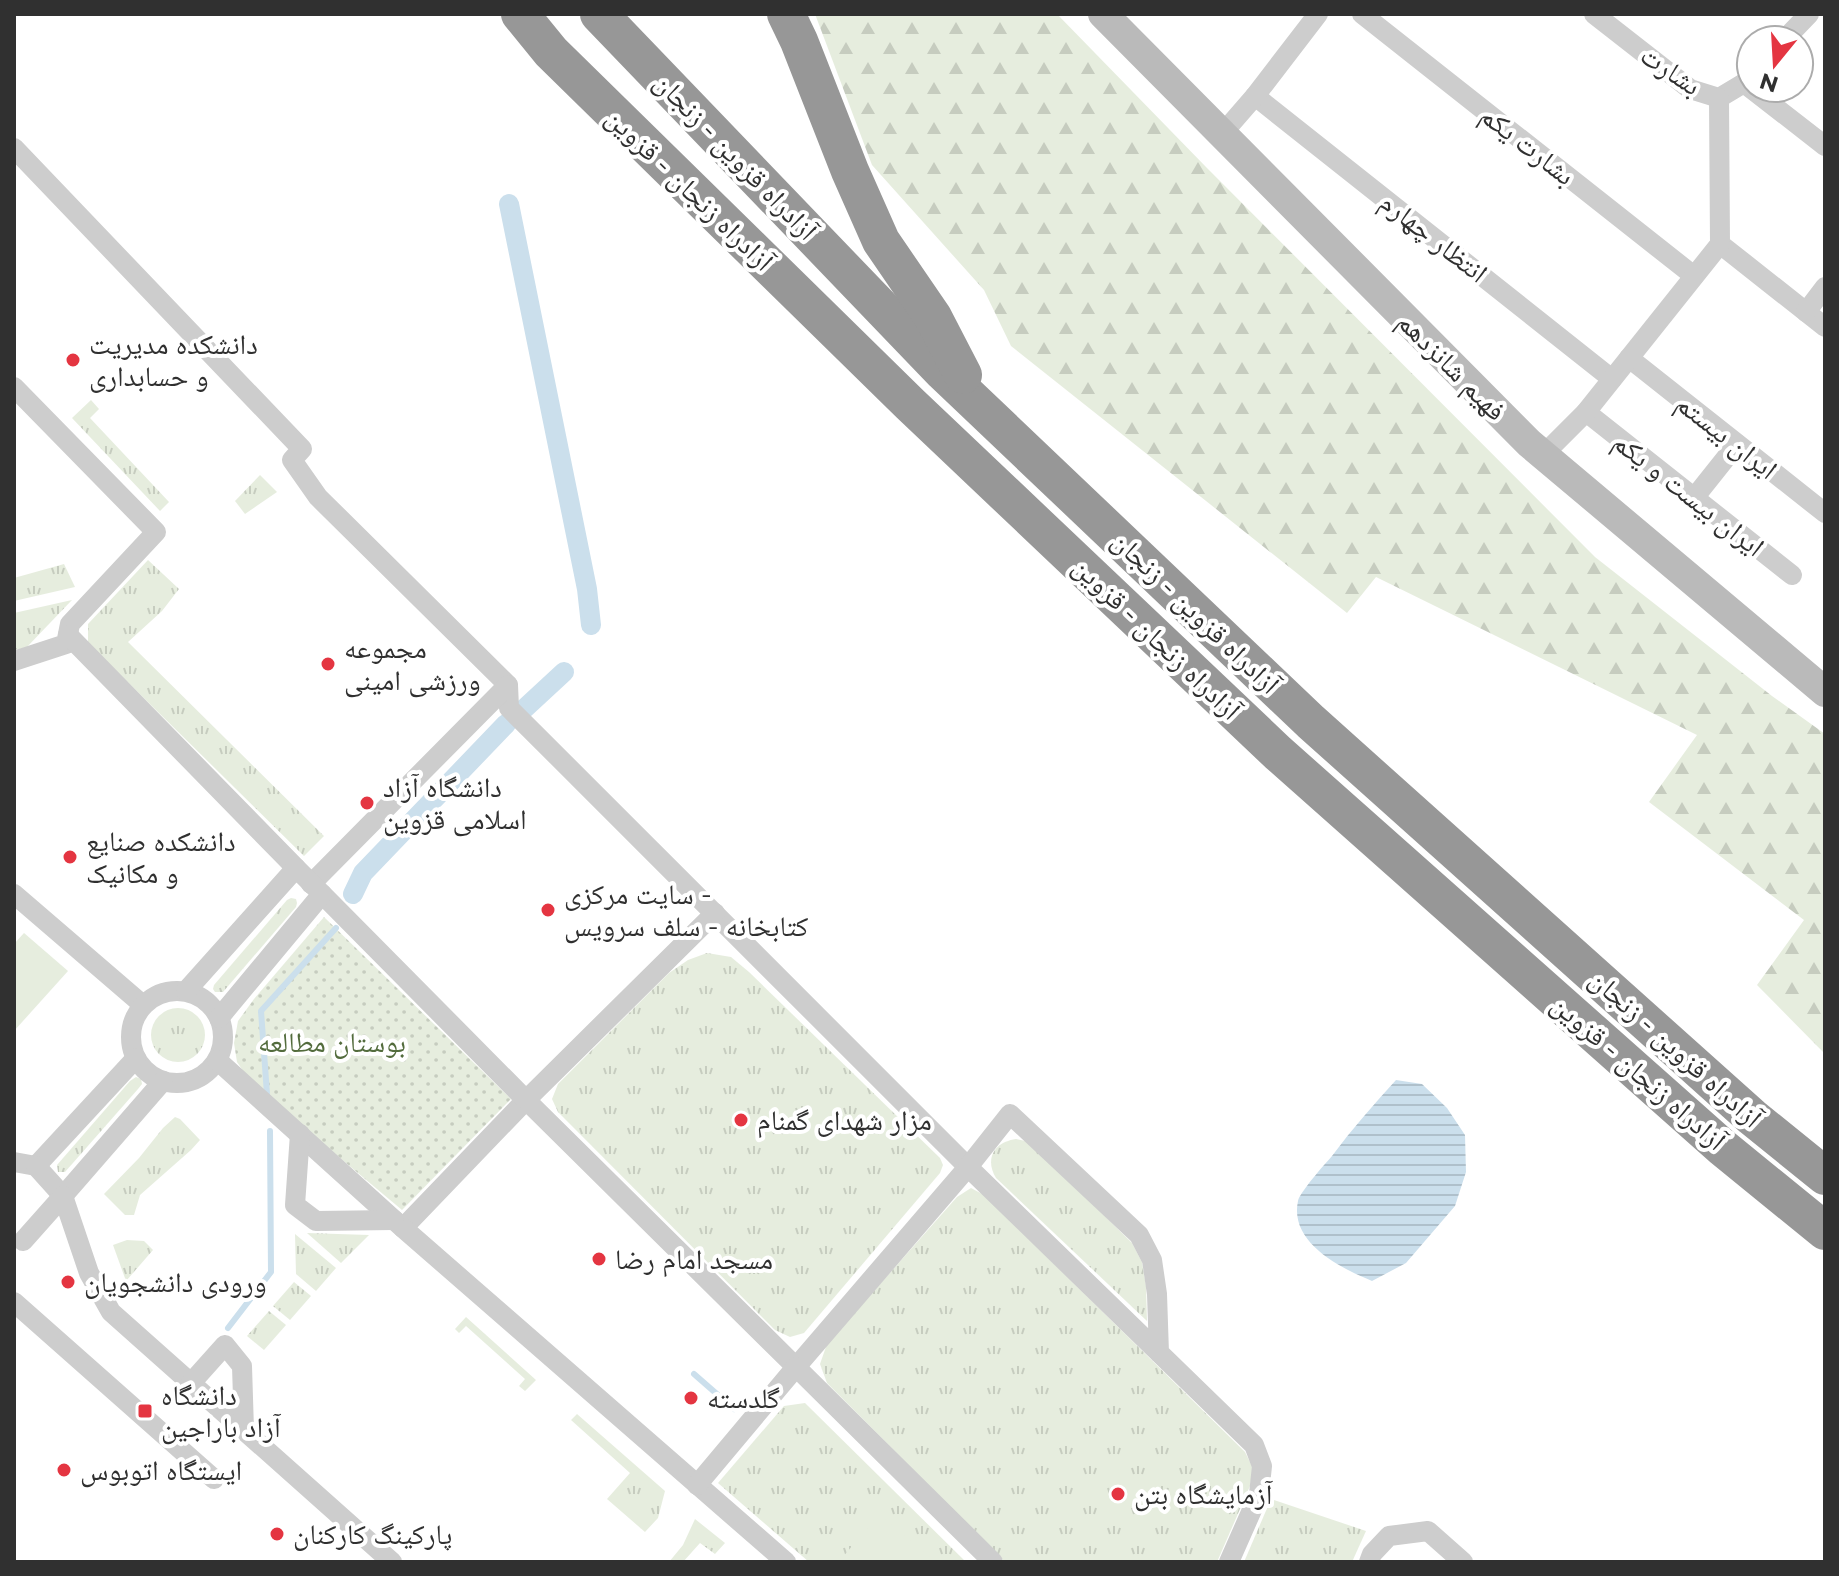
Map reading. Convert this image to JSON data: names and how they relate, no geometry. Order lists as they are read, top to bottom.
{
  "streets": {
    "highway": ["آزادراه قزوین - زنجان", "آزادراه زنجان - قزوین"],
    "street": [
      "بشارت",
      "بشارت یکم",
      "انتظار چهارم",
      "فهیم شانزدهم",
      "ایران بیستم",
      "ایران بیست و یکم"
    ]
  },
  "parks": ["بوستان مطالعه"],
  "places": {
    "other": [
      "دانشکده مدیریت و حسابداری",
      "مجموعه ورزشی امینی",
      "دانشگاه آزاد اسلامی قزوین",
      "دانشکده صنایع و مکانیک",
      "سایت مرکزی - کتابخانه - سلف سرویس",
      "مزار شهدای گمنام",
      "مسجد امام رضا",
      "ورودی دانشجویان",
      "گلدسته",
      "ایستگاه اتوبوس",
      "آزمایشگاه بتن",
      "پارکینگ کارکنان"
    ],
    "transit": ["دانشگاه آزاد باراجین"]
  },
  "north": "bottom"
}
